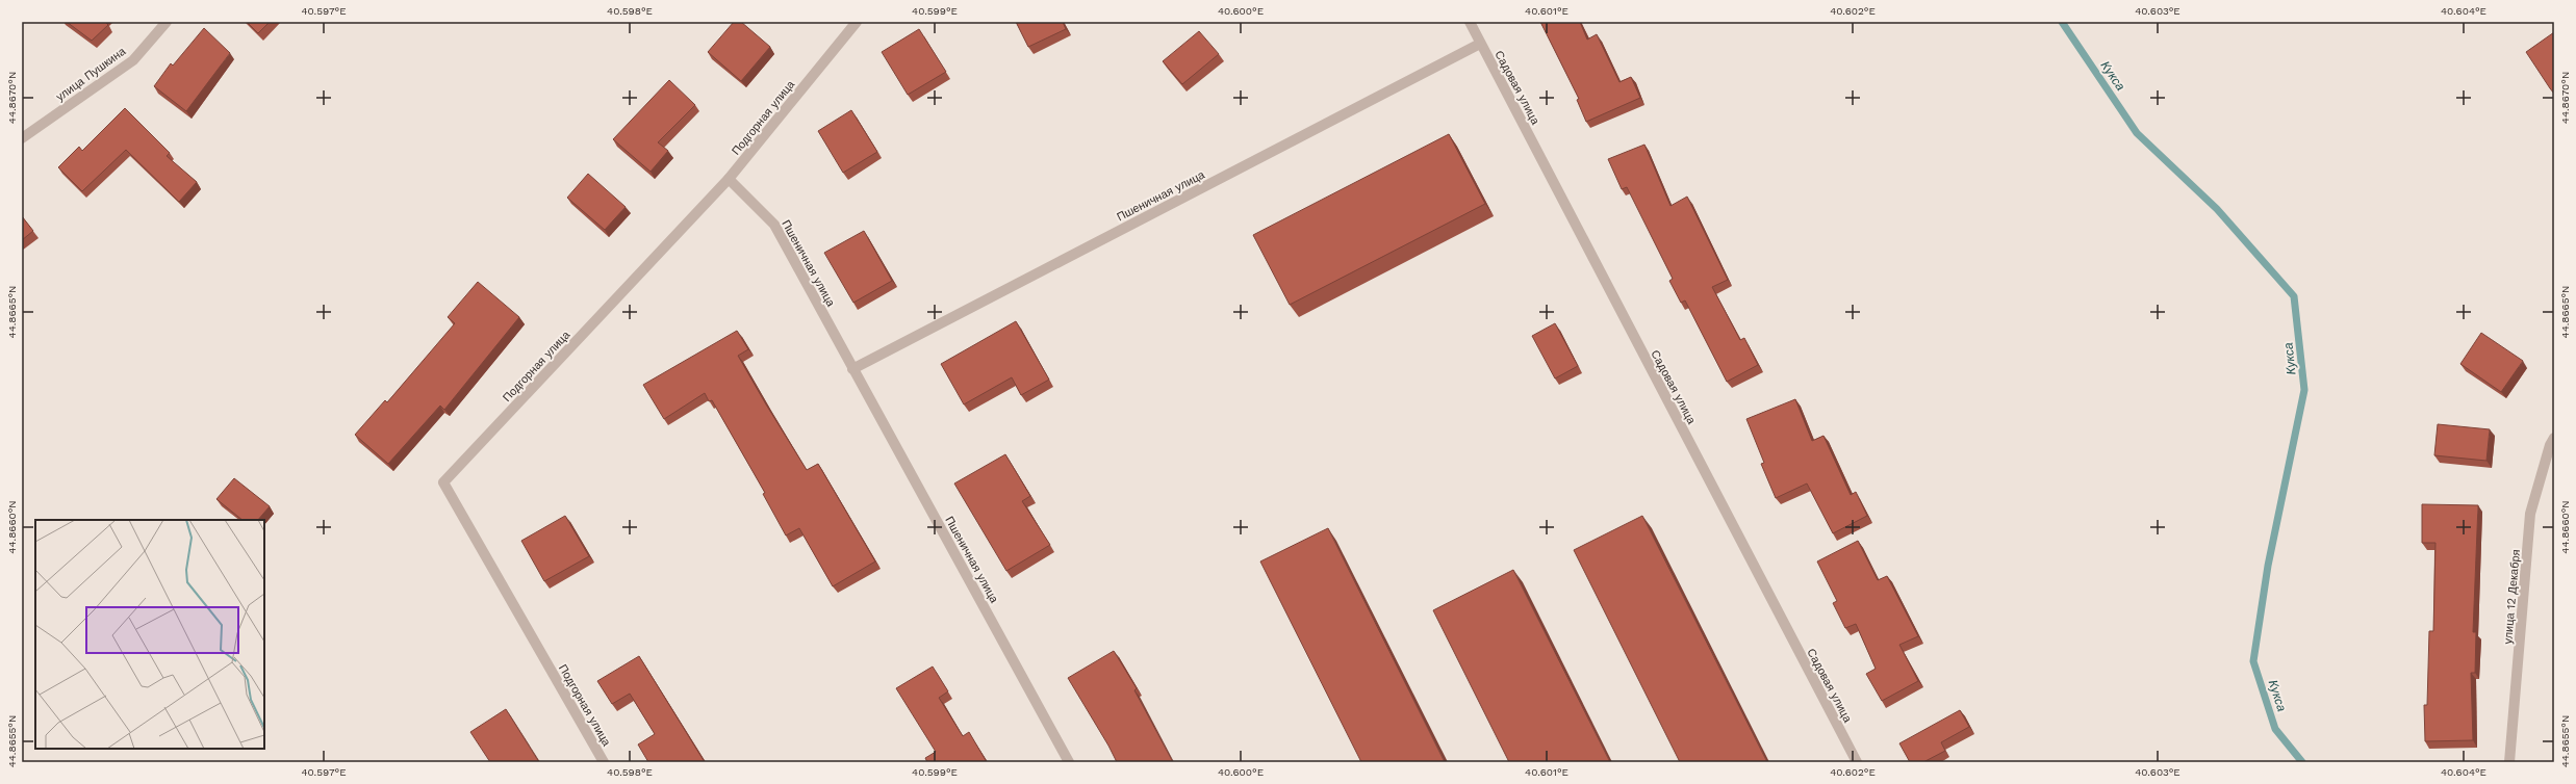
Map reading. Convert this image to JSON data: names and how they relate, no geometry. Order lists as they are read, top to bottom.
{
  "streets": {
    "street": [
      "улица Пушкина",
      "Садовая улица",
      "Подгорная улица",
      "Пшеничная улица",
      "улица 12 Декабря"
    ]
  },
  "crossings": [
    ["Садовая улица", "Пшеничная улица"],
    ["Подгорная улица", "Пшеничная улица"]
  ],
  "water": ["Кукса"],
  "coordinates": [
    "40.597°E",
    "40.598°E",
    "40.599°E",
    "40.600°E",
    "40.601°E",
    "40.602°E",
    "40.603°E",
    "40.604°E",
    "44.8670°N",
    "44.8665°N",
    "44.8660°N",
    "44.8655°N"
  ]
}
